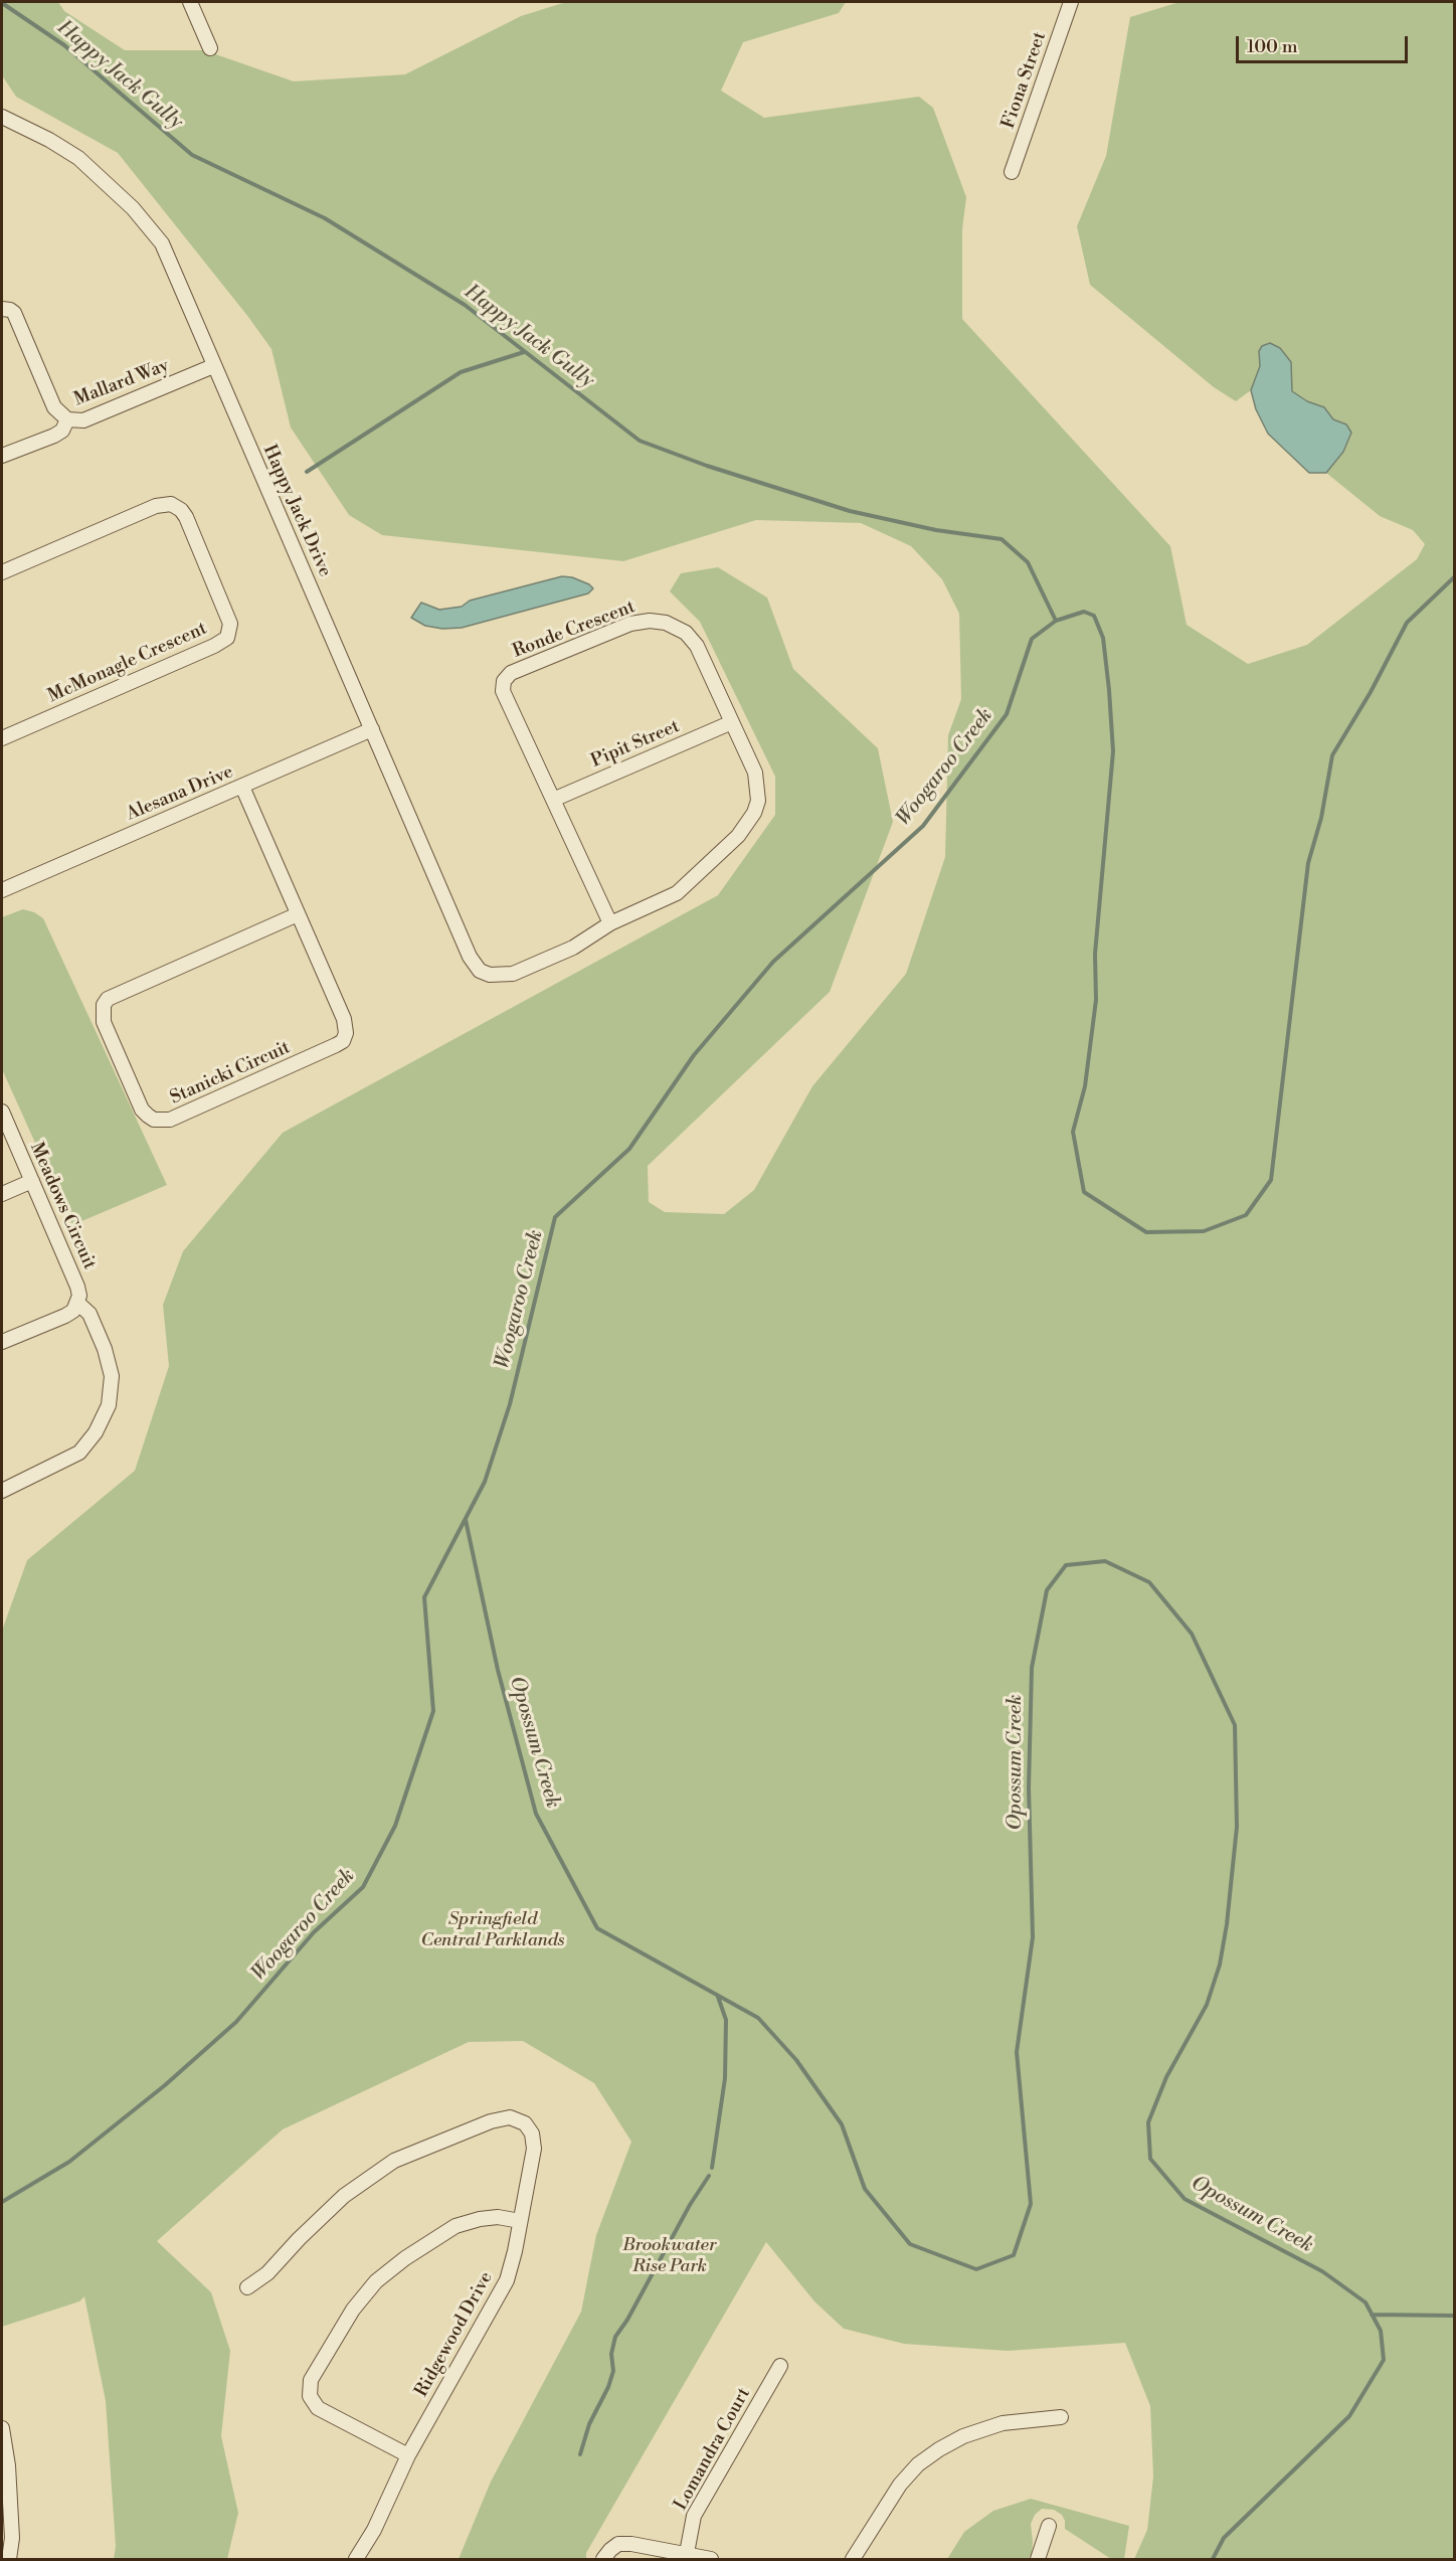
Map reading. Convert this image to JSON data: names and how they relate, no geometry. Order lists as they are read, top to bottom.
{
  "streets": {
    "street": [
      "Fiona Street",
      "Mallard Way",
      "Happy Jack Drive",
      "Ronde Crescent",
      "McMonagle Crescent",
      "Pipit Street",
      "Alesana Drive",
      "Stanicki Circuit",
      "Meadows Circuit",
      "Ridgewood Drive",
      "Lomandra Court"
    ]
  },
  "crossings": [
    ["Mallard Way", "Happy Jack Drive"],
    ["Happy Jack Drive", "Ronde Crescent"],
    ["Happy Jack Drive", "Alesana Drive"],
    ["Ronde Crescent", "Pipit Street"],
    ["Alesana Drive", "Stanicki Circuit"]
  ],
  "water": ["Happy Jack Gully", "Woogaroo Creek", "Opossum Creek"],
  "parks": ["Springfield Central Parklands", "Brookwater Rise Park"],
  "scale_bar": "100 m"
}
